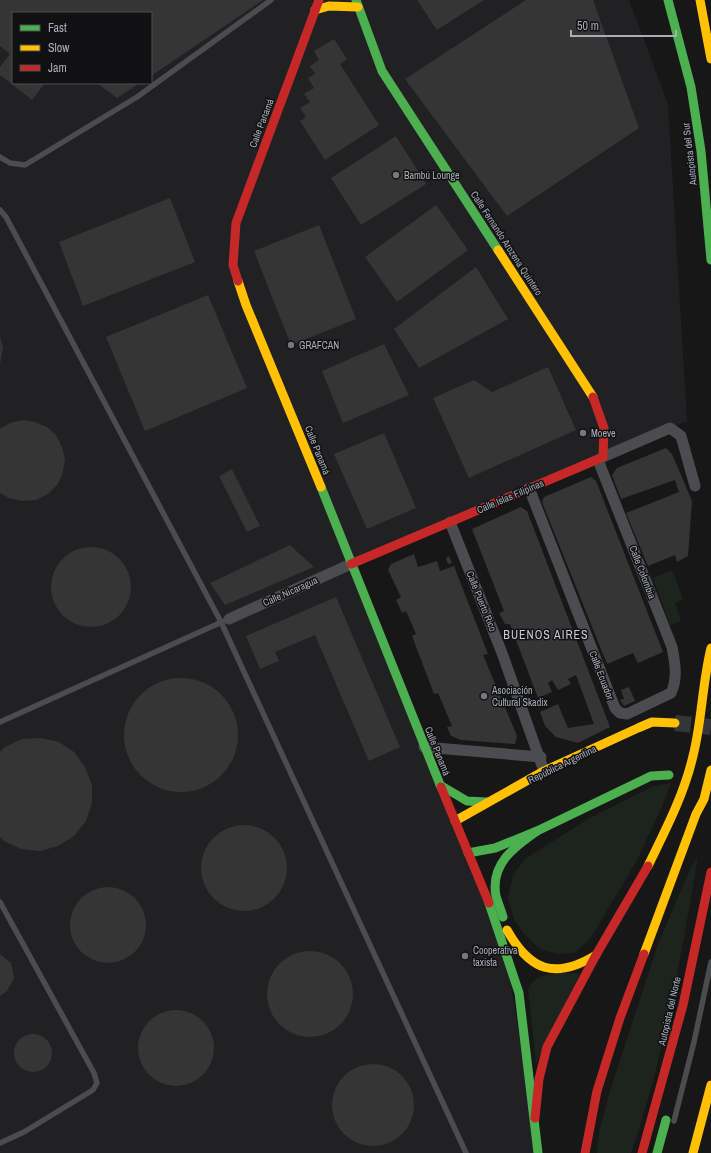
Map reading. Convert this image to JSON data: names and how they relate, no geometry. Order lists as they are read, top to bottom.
{
  "streets": {
    "main road": [
      "Calle Panamá",
      "Autopista del Sur",
      "Calle Fernando Arozena Quintero",
      "Calle Islas Filipinas",
      "República Argentina",
      "Autopista del Norte"
    ],
    "street": [
      "Calle Colombia",
      "Calle Nicaragua",
      "Calle Puerto Rico",
      "Calle Ecuador"
    ]
  },
  "crossings": [
    ["Calle Panamá", "Calle Islas Filipinas"],
    ["Calle Panamá", "Calle Nicaragua"],
    ["Calle Panamá", "República Argentina"],
    ["Calle Fernando Arozena Quintero", "Calle Islas Filipinas"],
    ["Calle Fernando Arozena Quintero", "Calle Colombia"],
    ["Calle Islas Filipinas", "Calle Colombia"],
    ["Calle Islas Filipinas", "Calle Nicaragua"],
    ["Calle Islas Filipinas", "Calle Puerto Rico"],
    ["Calle Islas Filipinas", "Calle Ecuador"],
    ["Calle Colombia", "Calle Ecuador"],
    ["Calle Puerto Rico", "República Argentina"]
  ],
  "districts": ["BUENOS AIRES"],
  "places": [
    "Bambú Lounge",
    "GRAFCAN",
    "Moeve",
    "Asociación Cultural Skadix",
    "Cooperativa taxista"
  ],
  "legend": ["Fast", "Slow", "Jam"],
  "scale_bar": "50 m"
}
